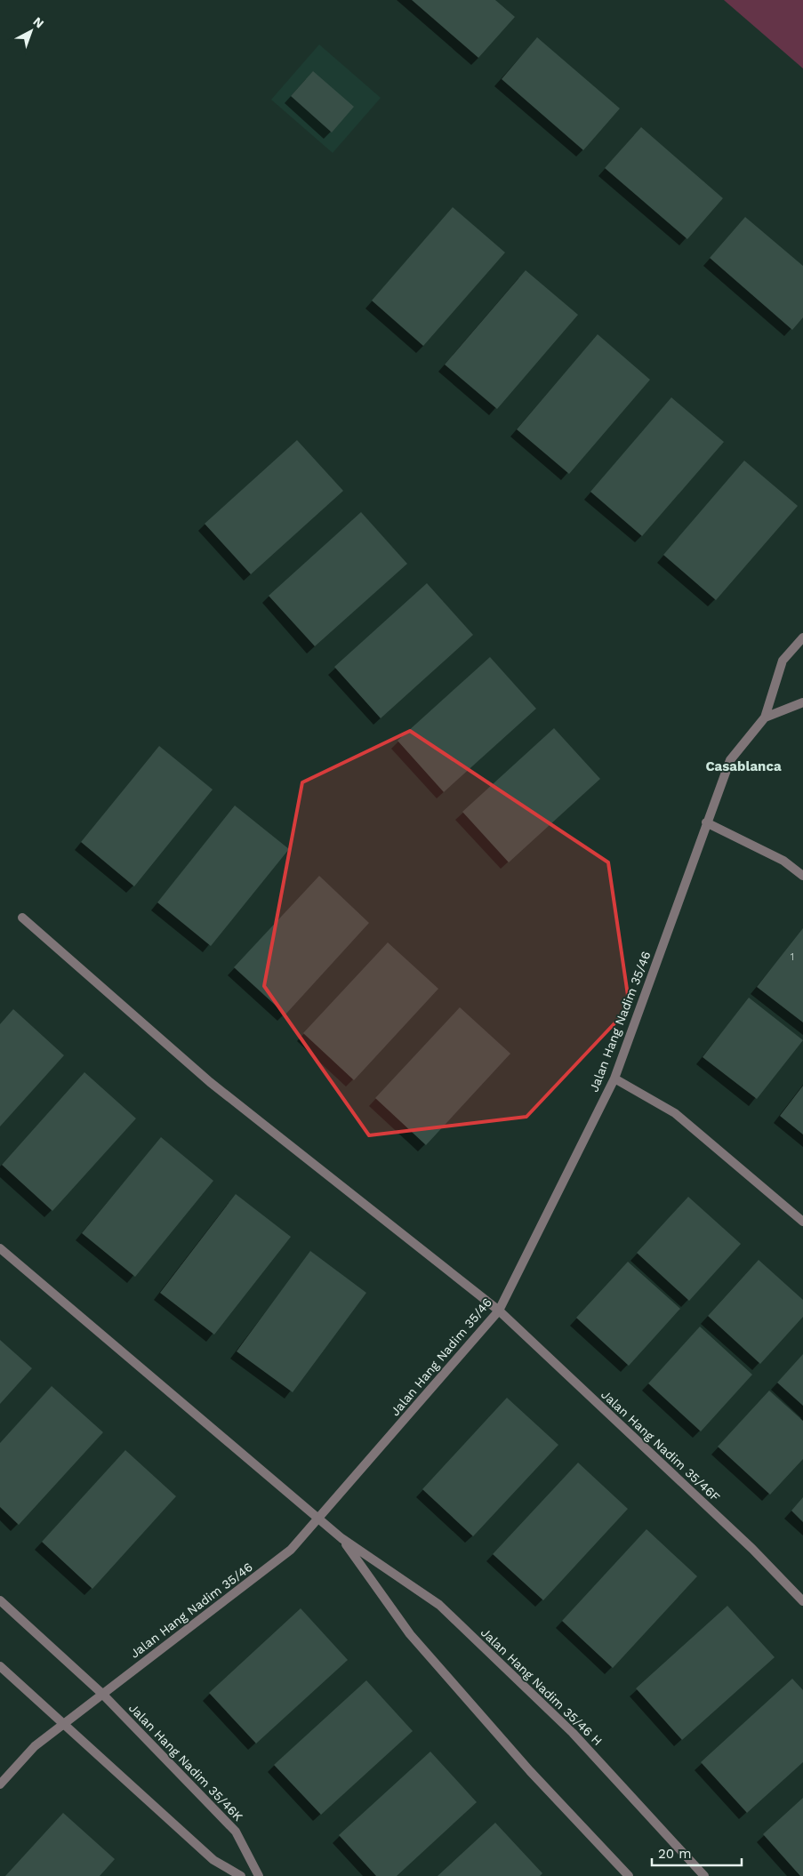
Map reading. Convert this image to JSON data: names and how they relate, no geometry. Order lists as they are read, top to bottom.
{
  "streets": {
    "street": [
      "Jalan Hang Nadim 35/46",
      "Jalan Hang Nadim 35/46F",
      "Jalan Hang Nadim 35/46 H",
      "Jalan Hang Nadim 35/46K"
    ]
  },
  "crossings": [
    ["Jalan Hang Nadim 35/46", "Jalan Hang Nadim 35/46F"],
    ["Jalan Hang Nadim 35/46", "Jalan Hang Nadim 35/46 H"],
    ["Jalan Hang Nadim 35/46", "Jalan Hang Nadim 35/46K"]
  ],
  "districts": ["Casablanca"],
  "house_numbers": ["1"],
  "scale_bar": "20 m",
  "north": "top right"
}
